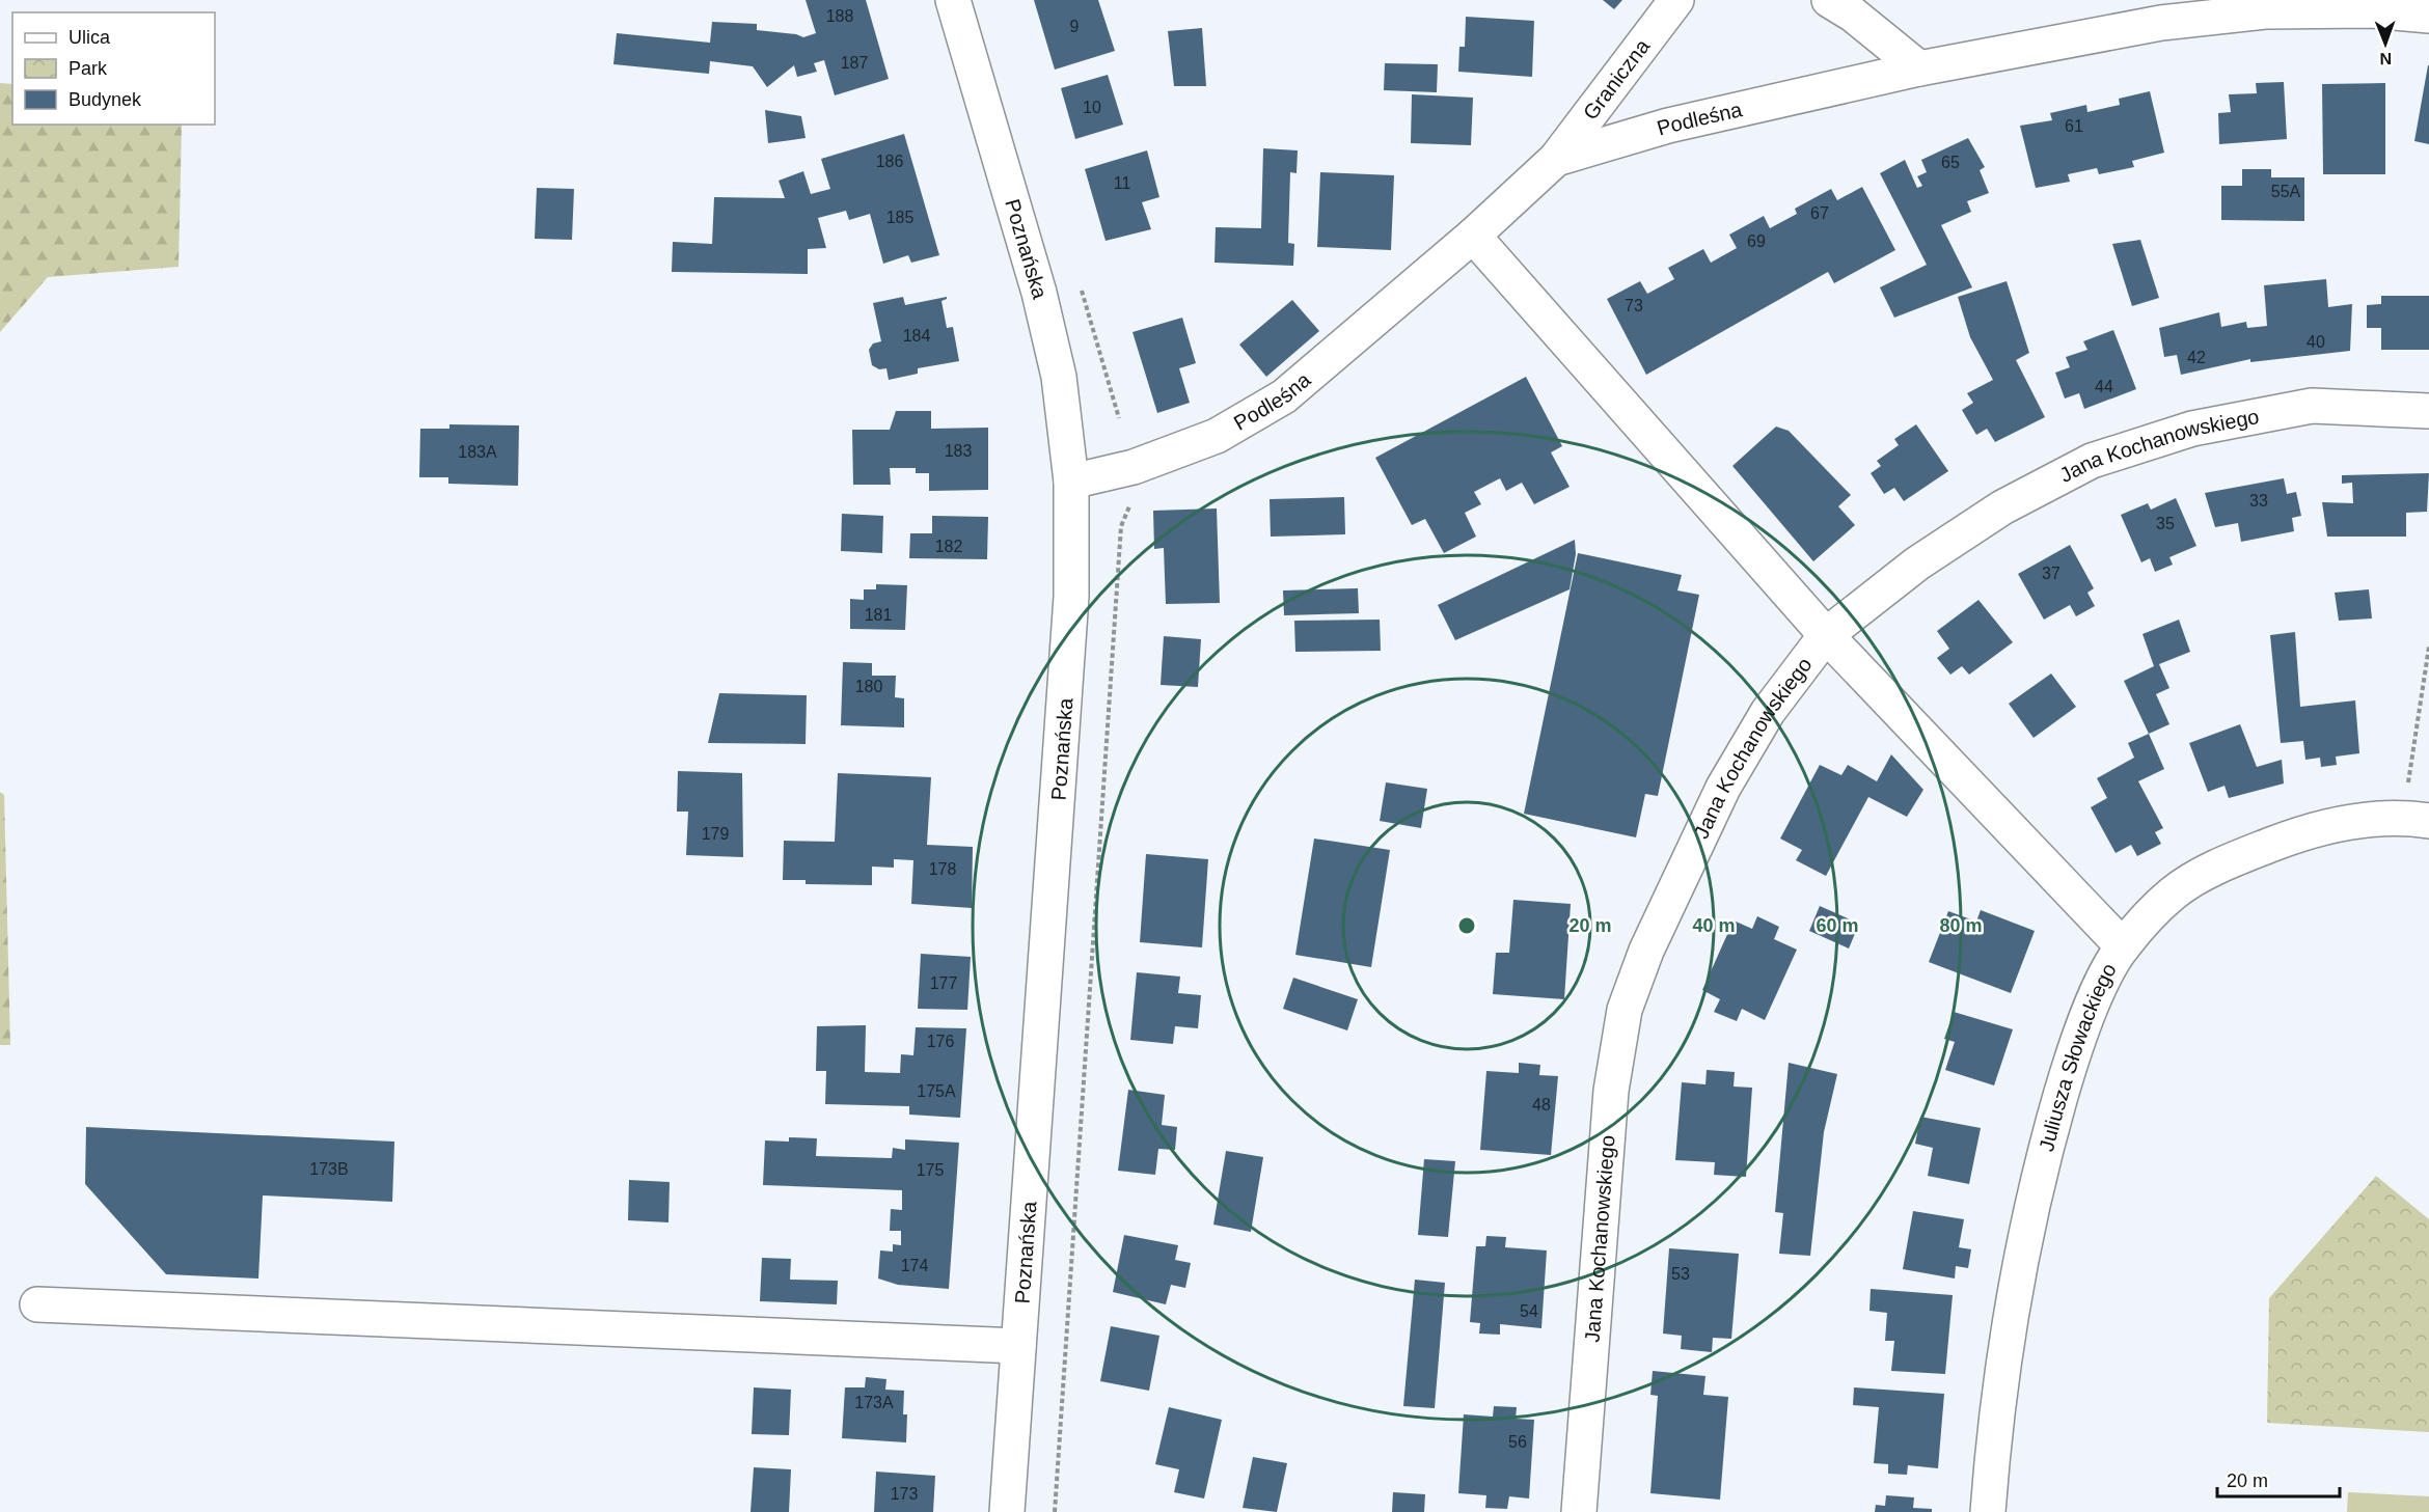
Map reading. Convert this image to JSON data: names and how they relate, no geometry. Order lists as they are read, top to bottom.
{
  "streets": {
    "street": [
      "Graniczna",
      "Podleśna",
      "Poznańska",
      "Jana Kochanowskiego",
      "Juliusza Słowackiego"
    ]
  },
  "crossings": [
    ["Graniczna", "Podleśna"],
    ["Podleśna", "Poznańska"]
  ],
  "house_numbers": [
    "188",
    "9",
    "187",
    "10",
    "61",
    "186",
    "65",
    "11",
    "55A",
    "67",
    "185",
    "69",
    "73",
    "184",
    "40",
    "42",
    "44",
    "183",
    "183A",
    "33",
    "35",
    "182",
    "37",
    "181",
    "180",
    "179",
    "178",
    "177",
    "176",
    "175A",
    "48",
    "173B",
    "175",
    "174",
    "53",
    "54",
    "173A",
    "56",
    "173"
  ],
  "legend": ["Ulica", "Park", "Budynek"],
  "scale_bar": "20 m",
  "north": "bottom",
  "rings": [
    "20 m",
    "40 m",
    "60 m",
    "80 m"
  ]
}
